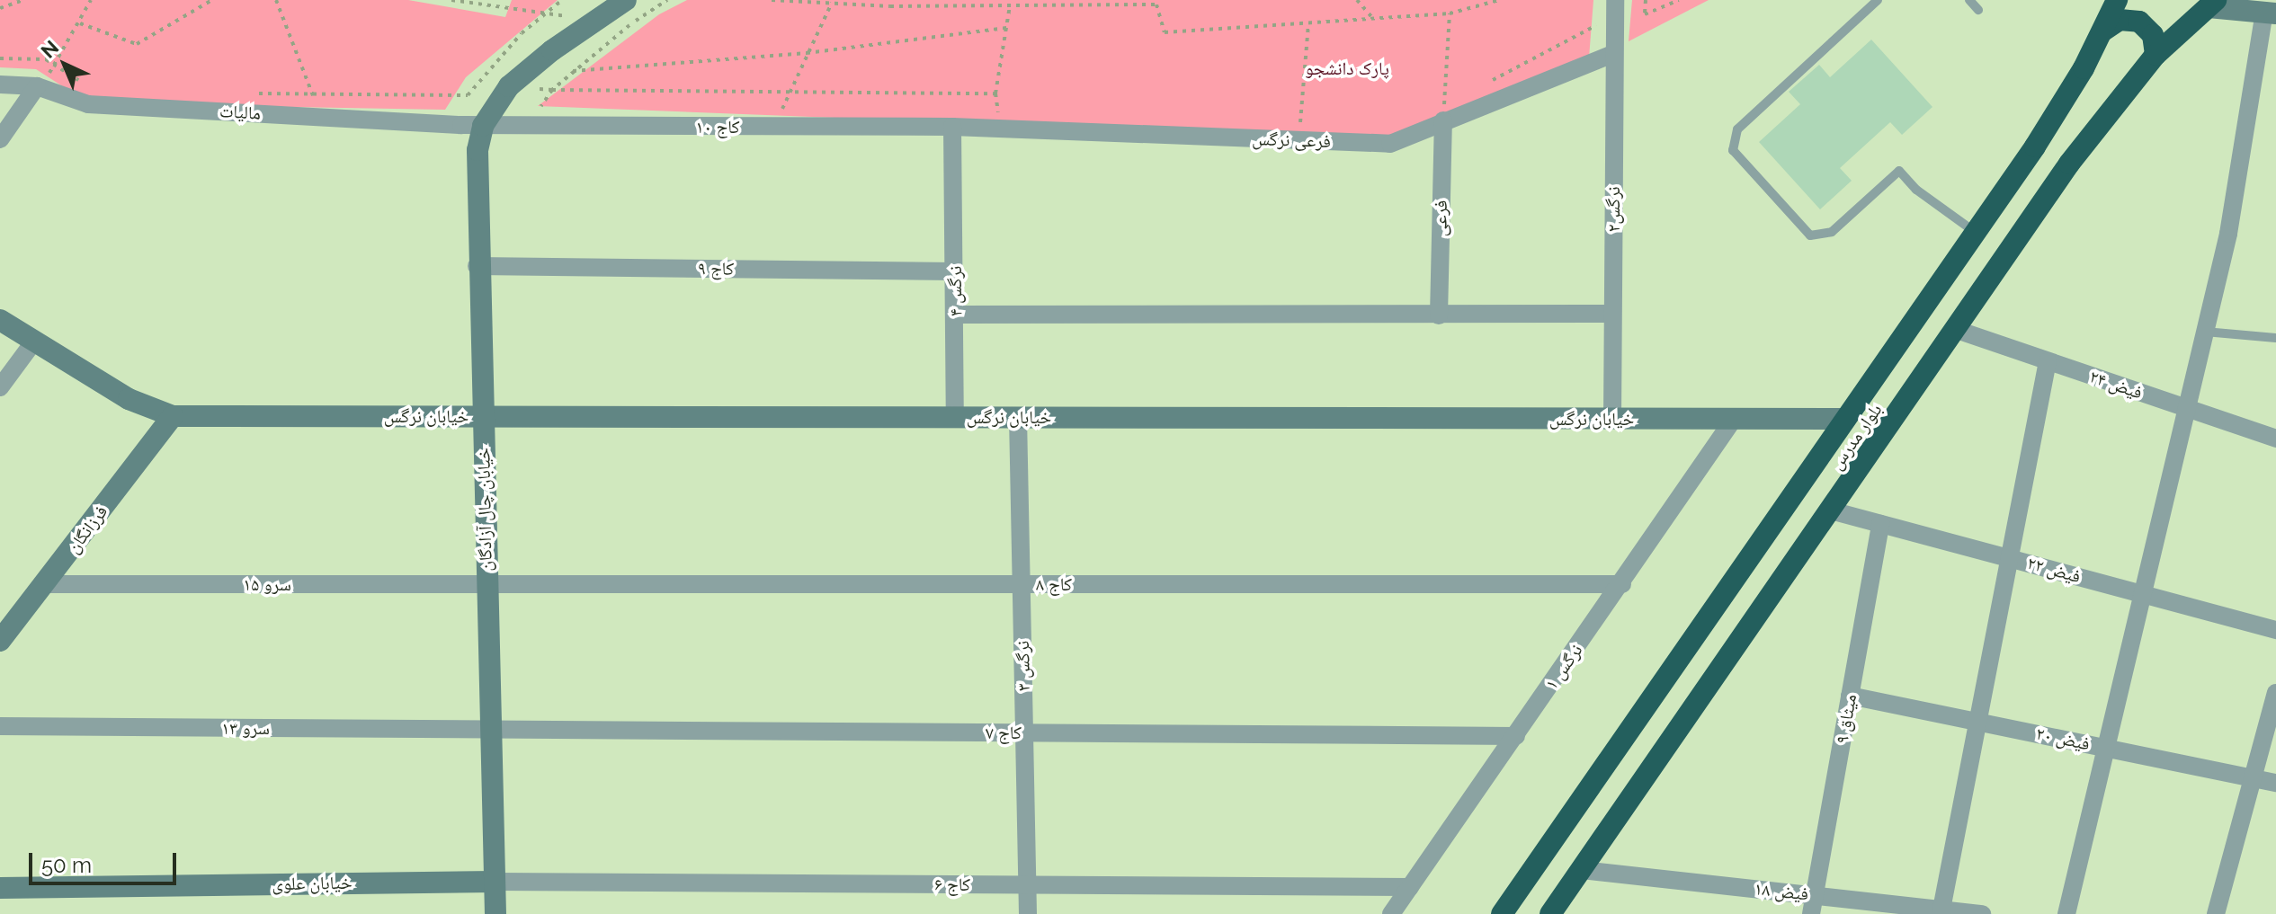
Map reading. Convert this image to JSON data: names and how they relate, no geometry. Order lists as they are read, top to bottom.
{
  "streets": {
    "highway": ["بلوار مدرس"],
    "street": [
      "مالیات",
      "کاج ۱۰",
      "فرعی نرگس",
      "نرگس۲",
      "فرعی",
      "کاج ۹",
      "نرگس ۴",
      "فیض ۲۴",
      "خیابان نرگس",
      "خیابان چال آزادگان",
      "فرزانگان",
      "فیض ۲۲",
      "سرو ۱۵",
      "کاج ۸",
      "نرگس ۳",
      "نرگس ۱",
      "میثاق ۹",
      "سرو ۱۳",
      "کاج ۷",
      "فیض ۲۰",
      "خیابان علوی",
      "کاج ۶",
      "فیض ۱۸"
    ]
  },
  "crossings": [
    ["مالیات", "کاج ۱۰"],
    ["مالیات", "خیابان چال آزادگان"],
    ["کاج ۱۰", "فرعی نرگس"],
    ["کاج ۱۰", "نرگس ۴"],
    ["کاج ۱۰", "خیابان چال آزادگان"],
    ["فرعی نرگس", "نرگس۲"],
    ["فرعی نرگس", "فرعی"],
    ["فرعی نرگس", "نرگس ۴"],
    ["نرگس۲", "خیابان نرگس"],
    ["کاج ۹", "نرگس ۴"],
    ["کاج ۹", "خیابان چال آزادگان"],
    ["نرگس ۴", "خیابان نرگس"],
    ["فیض ۲۴", "بلوار مدرس"],
    ["خیابان نرگس", "بلوار مدرس"],
    ["خیابان نرگس", "خیابان چال آزادگان"],
    ["خیابان نرگس", "فرزانگان"],
    ["خیابان نرگس", "نرگس ۳"],
    ["خیابان نرگس", "نرگس ۱"],
    ["بلوار مدرس", "فیض ۲۲"],
    ["بلوار مدرس", "فیض ۱۸"],
    ["خیابان چال آزادگان", "سرو ۱۵"],
    ["خیابان چال آزادگان", "کاج ۸"],
    ["خیابان چال آزادگان", "سرو ۱۳"],
    ["خیابان چال آزادگان", "کاج ۷"],
    ["خیابان چال آزادگان", "خیابان علوی"],
    ["خیابان چال آزادگان", "کاج ۶"],
    ["فرزانگان", "سرو ۱۵"],
    ["فیض ۲۲", "میثاق ۹"],
    ["سرو ۱۵", "کاج ۸"],
    ["کاج ۸", "نرگس ۳"],
    ["کاج ۸", "نرگس ۱"],
    ["نرگس ۳", "کاج ۷"],
    ["نرگس ۳", "کاج ۶"],
    ["نرگس ۱", "کاج ۷"],
    ["نرگس ۱", "کاج ۶"],
    ["میثاق ۹", "فیض ۲۰"],
    ["میثاق ۹", "فیض ۱۸"],
    ["سرو ۱۳", "کاج ۷"],
    ["خیابان علوی", "کاج ۶"]
  ],
  "parks": ["پارک دانشجو"],
  "scale_bar": "50 m",
  "north": "top left"
}
